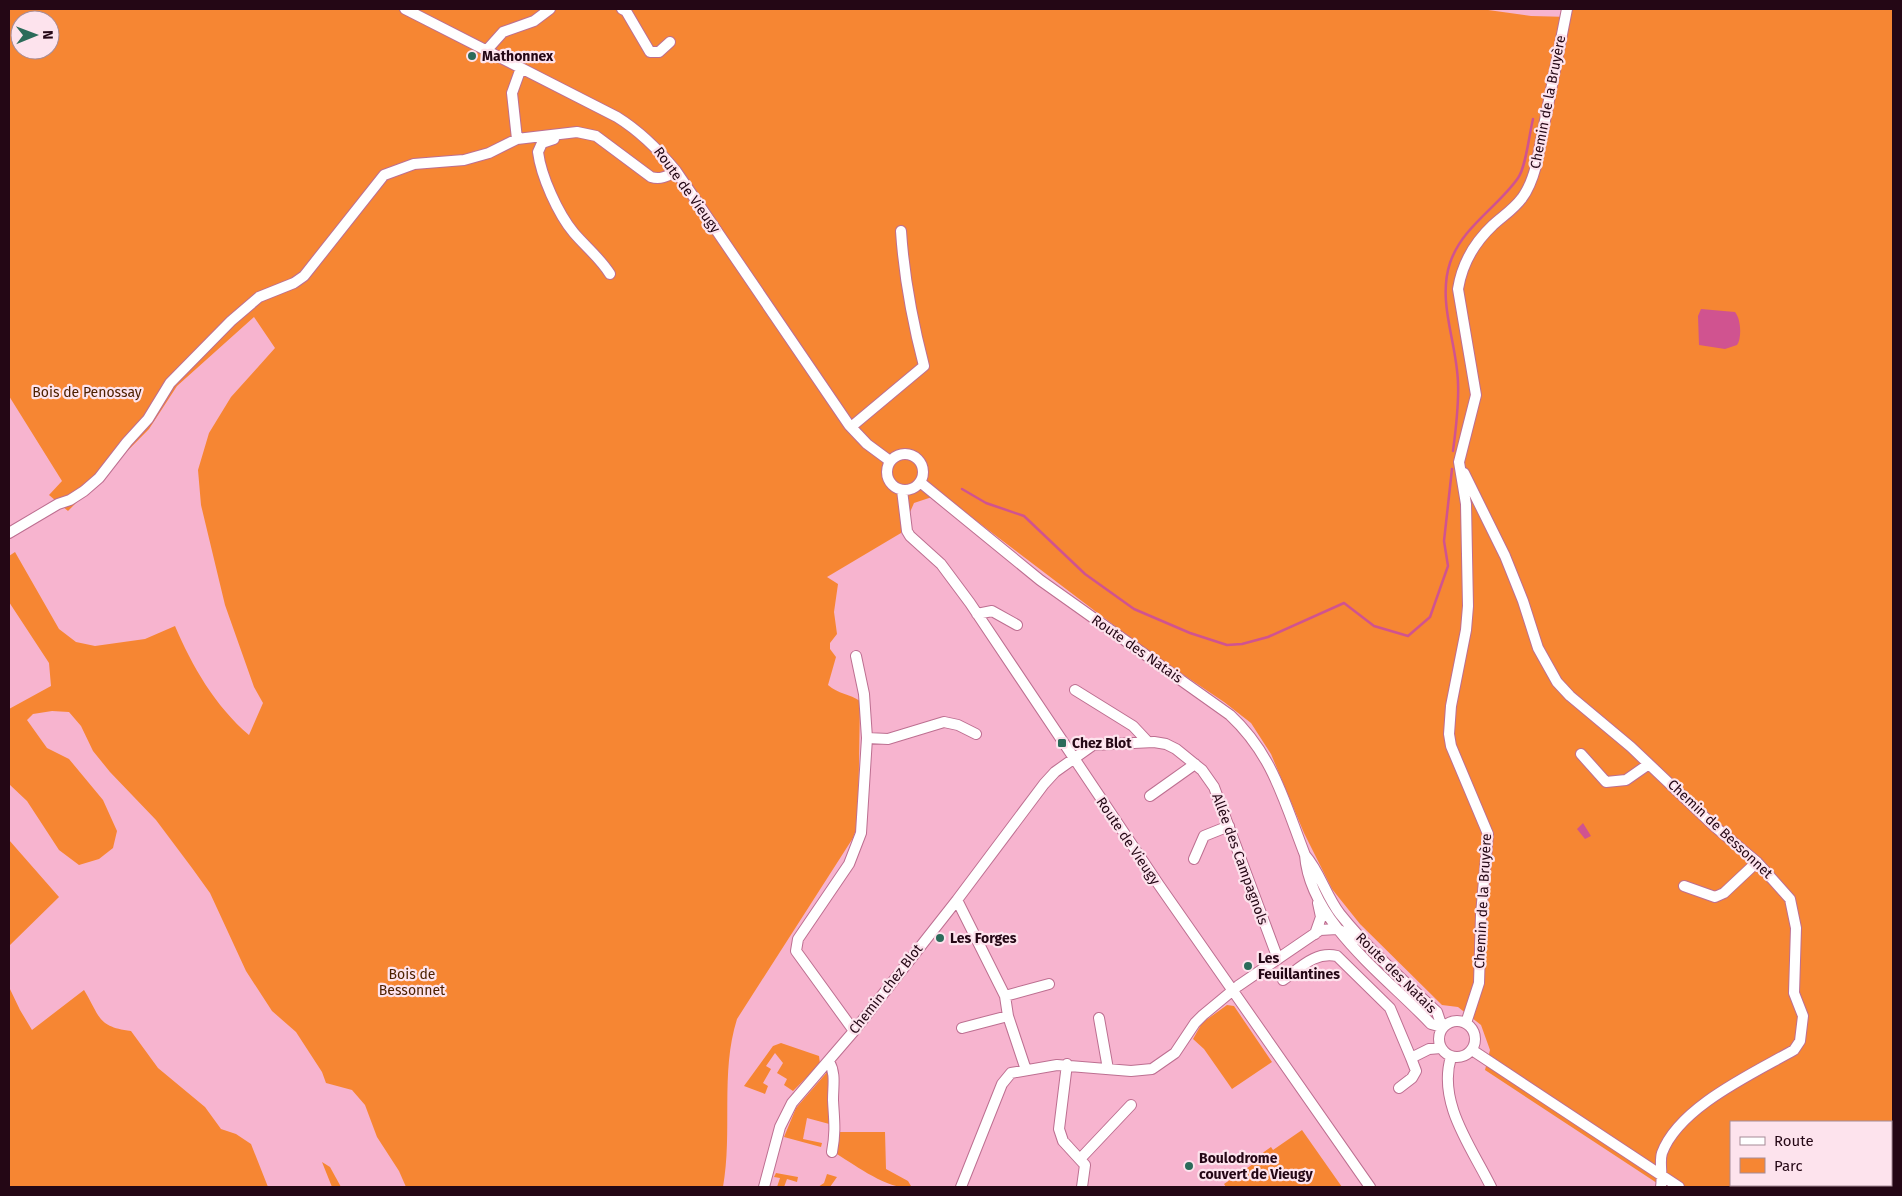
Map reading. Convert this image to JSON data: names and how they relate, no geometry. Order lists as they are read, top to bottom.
{
  "streets": {
    "street": [
      "Chemin de la Bruyère",
      "Route de Vieugy",
      "Route des Natais",
      "Chemin de Bessonnet",
      "Allée des Campagnols",
      "Chemin chez Blot"
    ]
  },
  "crossings": [
    ["Chemin de la Bruyère", "Route des Natais"],
    ["Chemin de la Bruyère", "Chemin de Bessonnet"],
    ["Route de Vieugy", "Route des Natais"],
    ["Route de Vieugy", "Allée des Campagnols"],
    ["Route de Vieugy", "Chemin chez Blot"],
    ["Allée des Campagnols", "Chemin chez Blot"]
  ],
  "parks": ["Bois de Penossay", "Bois de Bessonnet"],
  "places": {
    "other": [
      "Mathonnex",
      "Les Forges",
      "Les Feuillantines",
      "Boulodrome couvert de Vieugy"
    ],
    "transit": ["Chez Blot"]
  },
  "legend": ["Route", "Parc"],
  "north": "right"
}
